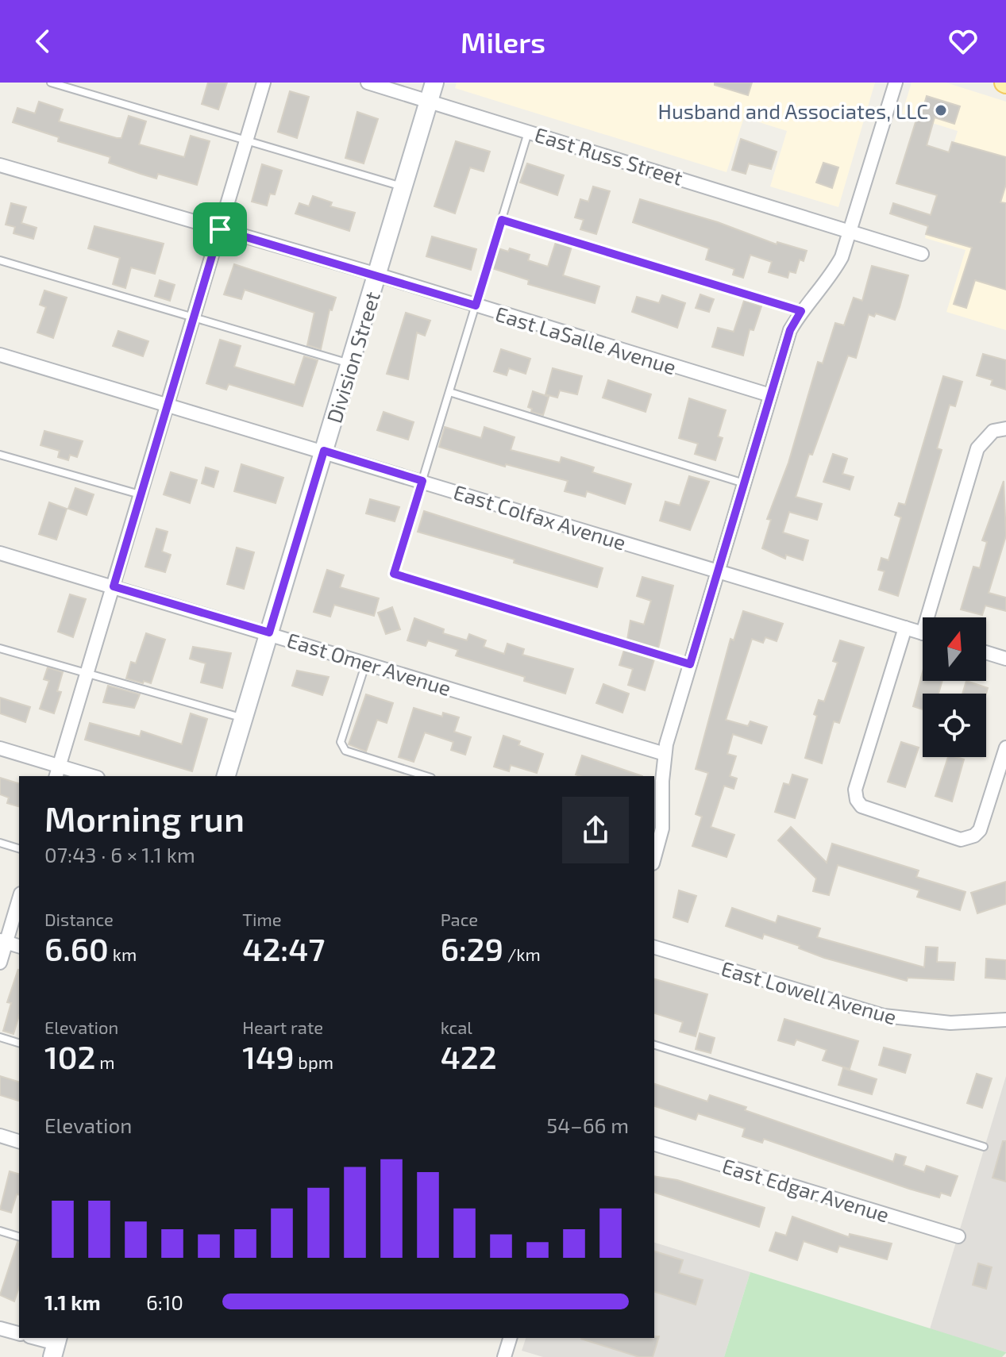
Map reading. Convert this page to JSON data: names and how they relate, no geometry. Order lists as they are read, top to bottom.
{
  "streets": {
    "street": [
      "East Russ Street",
      "East LaSalle Avenue",
      "Division Street",
      "East Colfax Avenue",
      "East Omer Avenue",
      "East Lowell Avenue",
      "East Edgar Avenue"
    ]
  },
  "crossings": [
    ["East Russ Street", "Division Street"],
    ["East LaSalle Avenue", "Division Street"],
    ["Division Street", "East Colfax Avenue"],
    ["Division Street", "East Omer Avenue"]
  ],
  "places": ["Husband and Associates, LLC"],
  "north": "top",
  "page": {
    "header": "Milers",
    "heading": ["Morning run", "07:43 · 6 × 1.1 km"],
    "stats": [
      ["Distance", "6.60 km"],
      ["Time", "42:47"],
      ["Pace", "6:29 /km"],
      ["Elevation", "102 m"],
      ["Heart rate", "149 bpm"],
      ["kcal", "422"]
    ],
    "chart": ["Elevation", "54–66 m"],
    "list": [
      {
        "name": "1.1 km",
        "note": "6:10"
      }
    ]
  }
}
